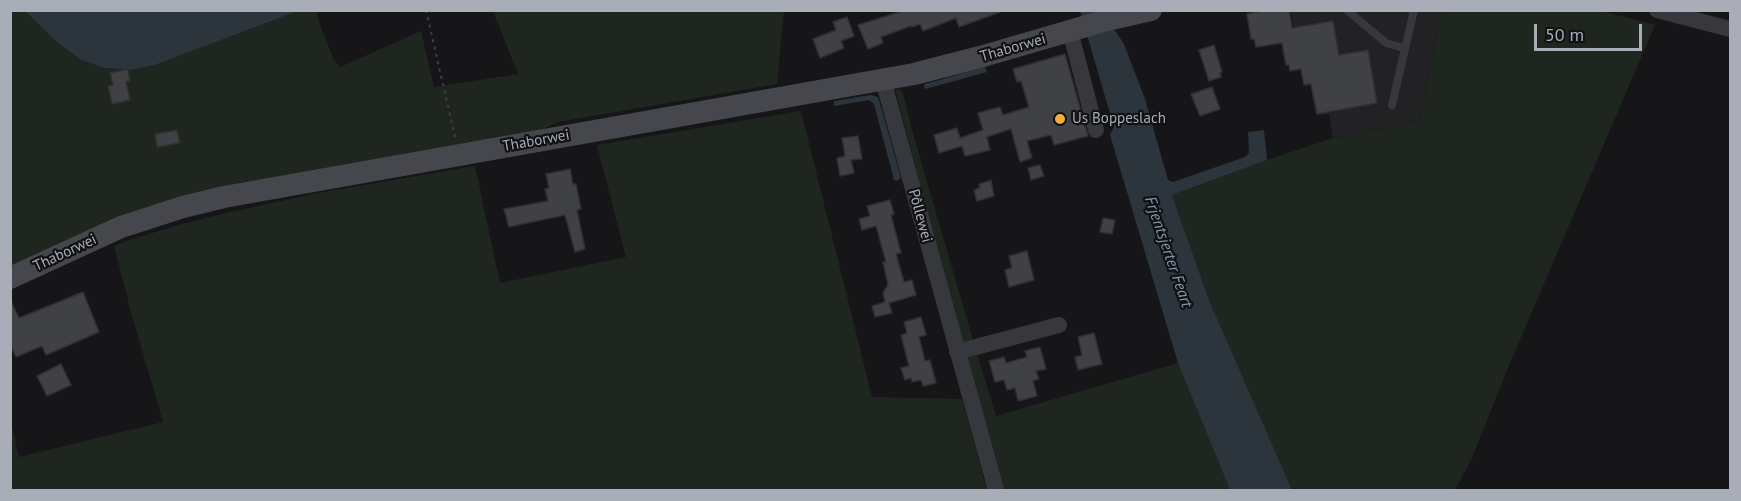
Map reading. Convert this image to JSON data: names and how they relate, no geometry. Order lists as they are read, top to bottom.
{
  "streets": {
    "street": ["Thaborwei", "Pôllewei"]
  },
  "crossings": [
    ["Thaborwei", "Pôllewei"]
  ],
  "water": ["Frjentsjerter Feart"],
  "places": ["Us Boppeslach"],
  "scale_bar": "50 m"
}
